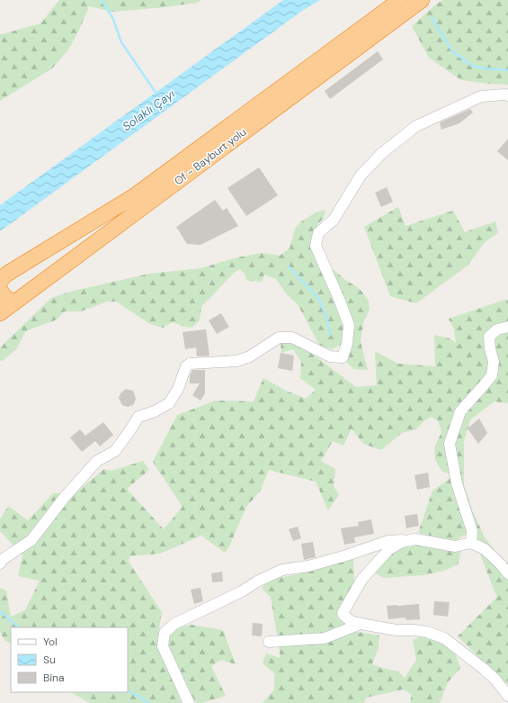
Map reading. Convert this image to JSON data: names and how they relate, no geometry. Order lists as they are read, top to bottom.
{
  "streets": {
    "highway": ["Of - Bayburt yolu"]
  },
  "water": ["Solaklı Çayı"],
  "legend": ["Yol", "Su", "Bina"]
}
